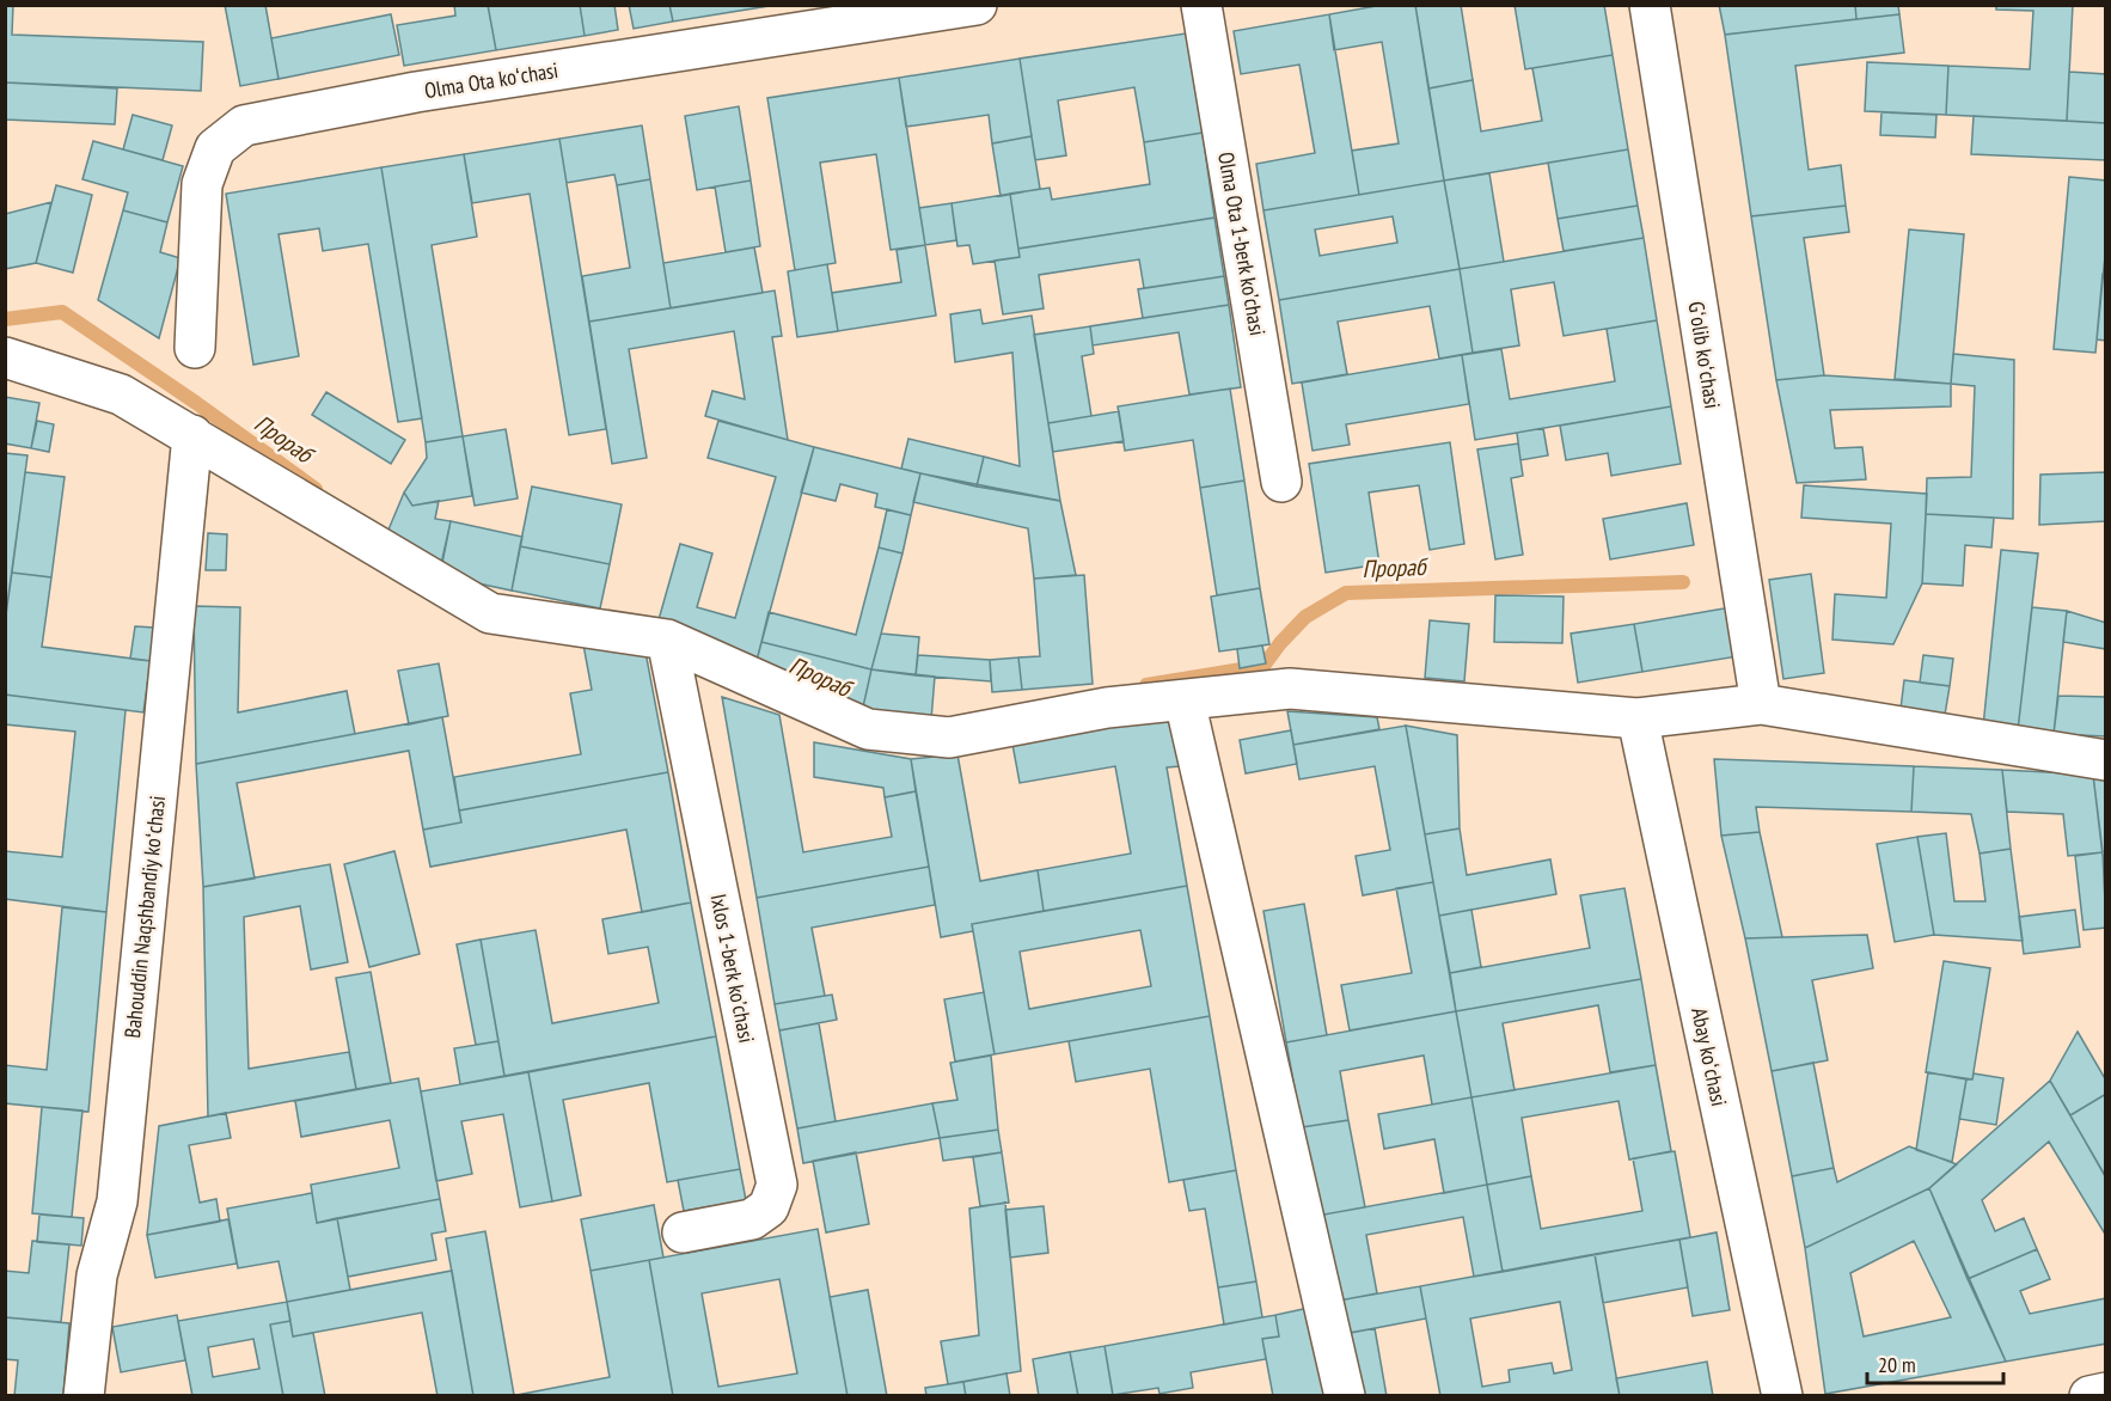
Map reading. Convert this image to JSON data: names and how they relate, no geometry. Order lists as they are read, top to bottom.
{
  "streets": {
    "street": [
      "Olma Ota koʻchasi",
      "Olma Ota 1-berk koʼchasi",
      "Gʻolib koʻchasi",
      "Bahouddin Naqshbandiy koʻchasi",
      "Ixlos 1-berk koʼchasi",
      "Abay koʻchasi"
    ]
  },
  "water": ["Прораб"],
  "scale_bar": "20 m"
}
